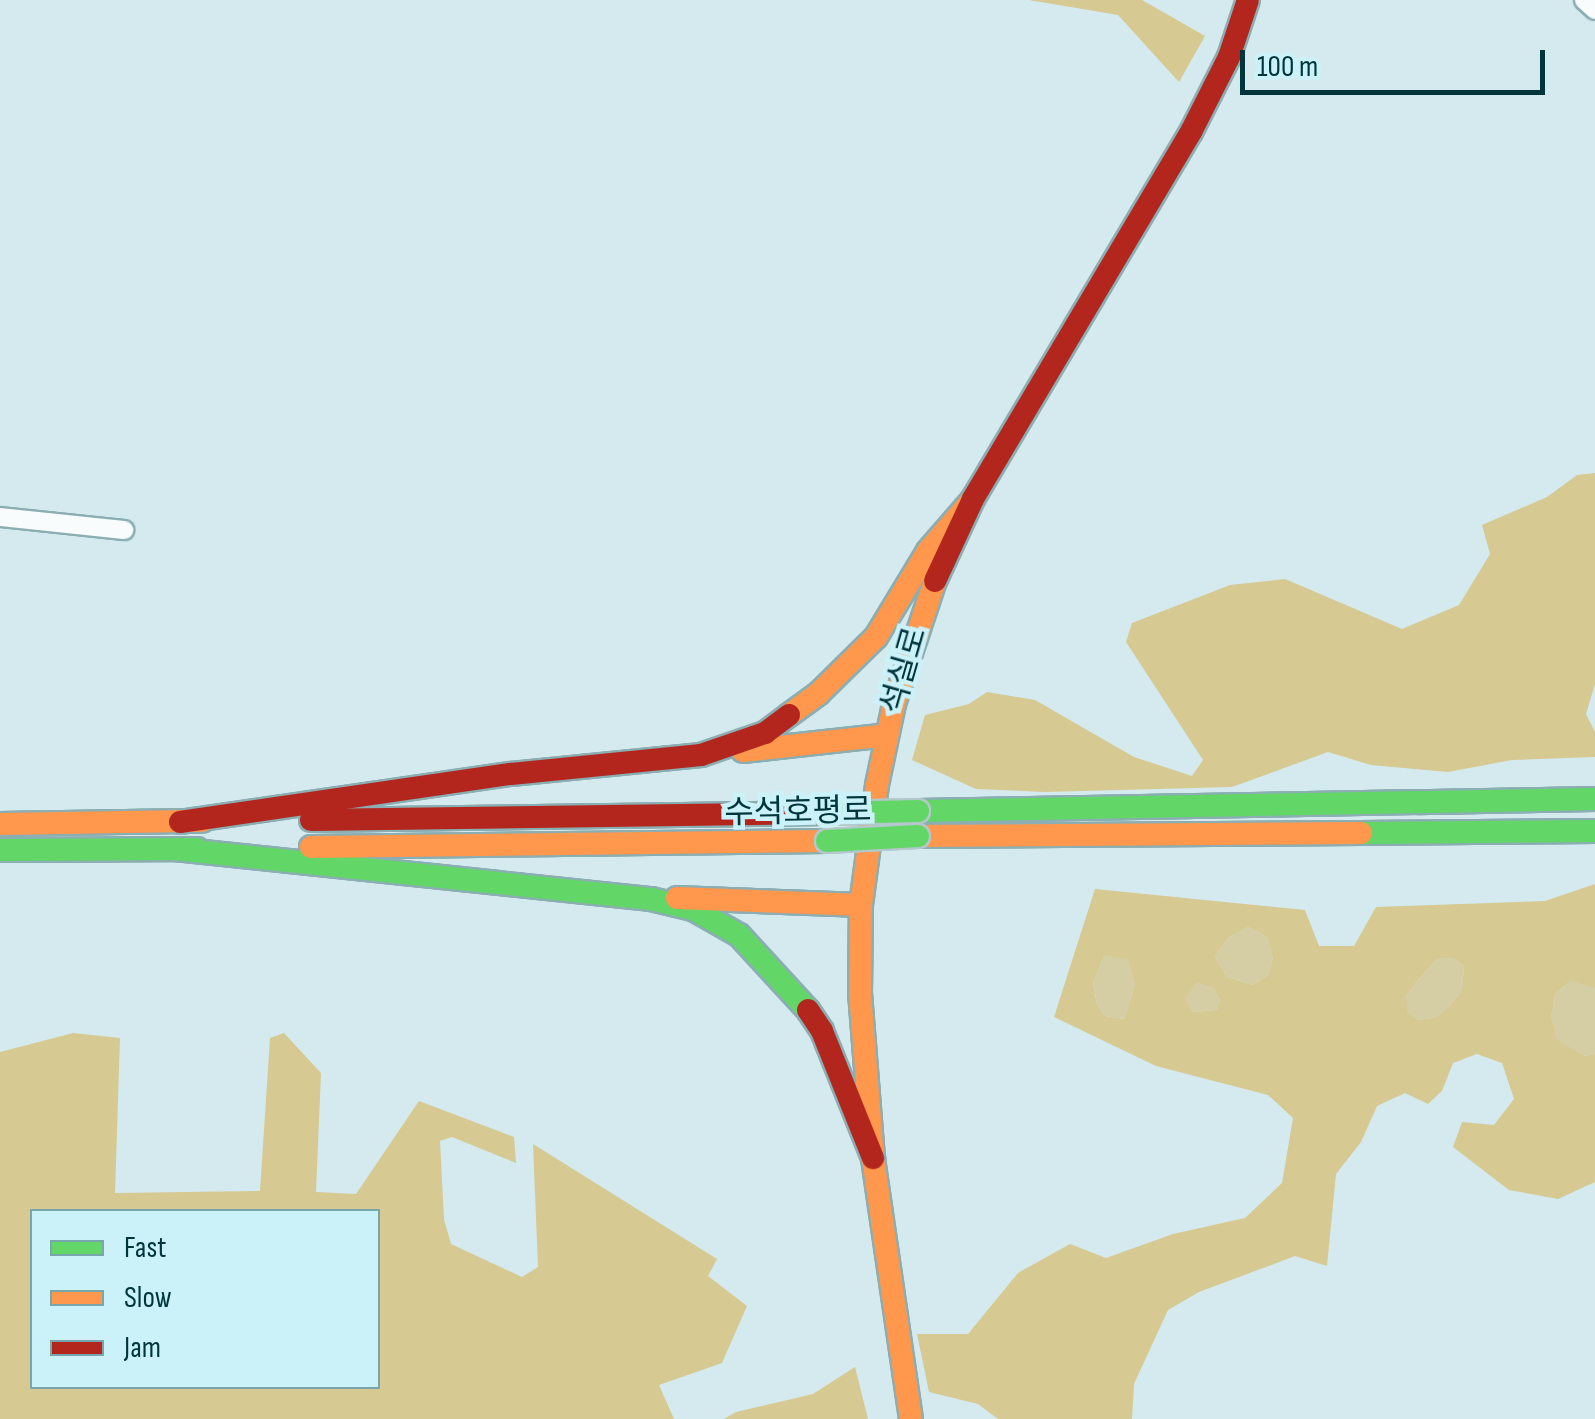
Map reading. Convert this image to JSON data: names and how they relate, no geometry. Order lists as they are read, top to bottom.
{
  "streets": {
    "main road": ["석실로", "수석호평로"]
  },
  "legend": ["Fast", "Slow", "Jam"],
  "scale_bar": "100 m"
}
